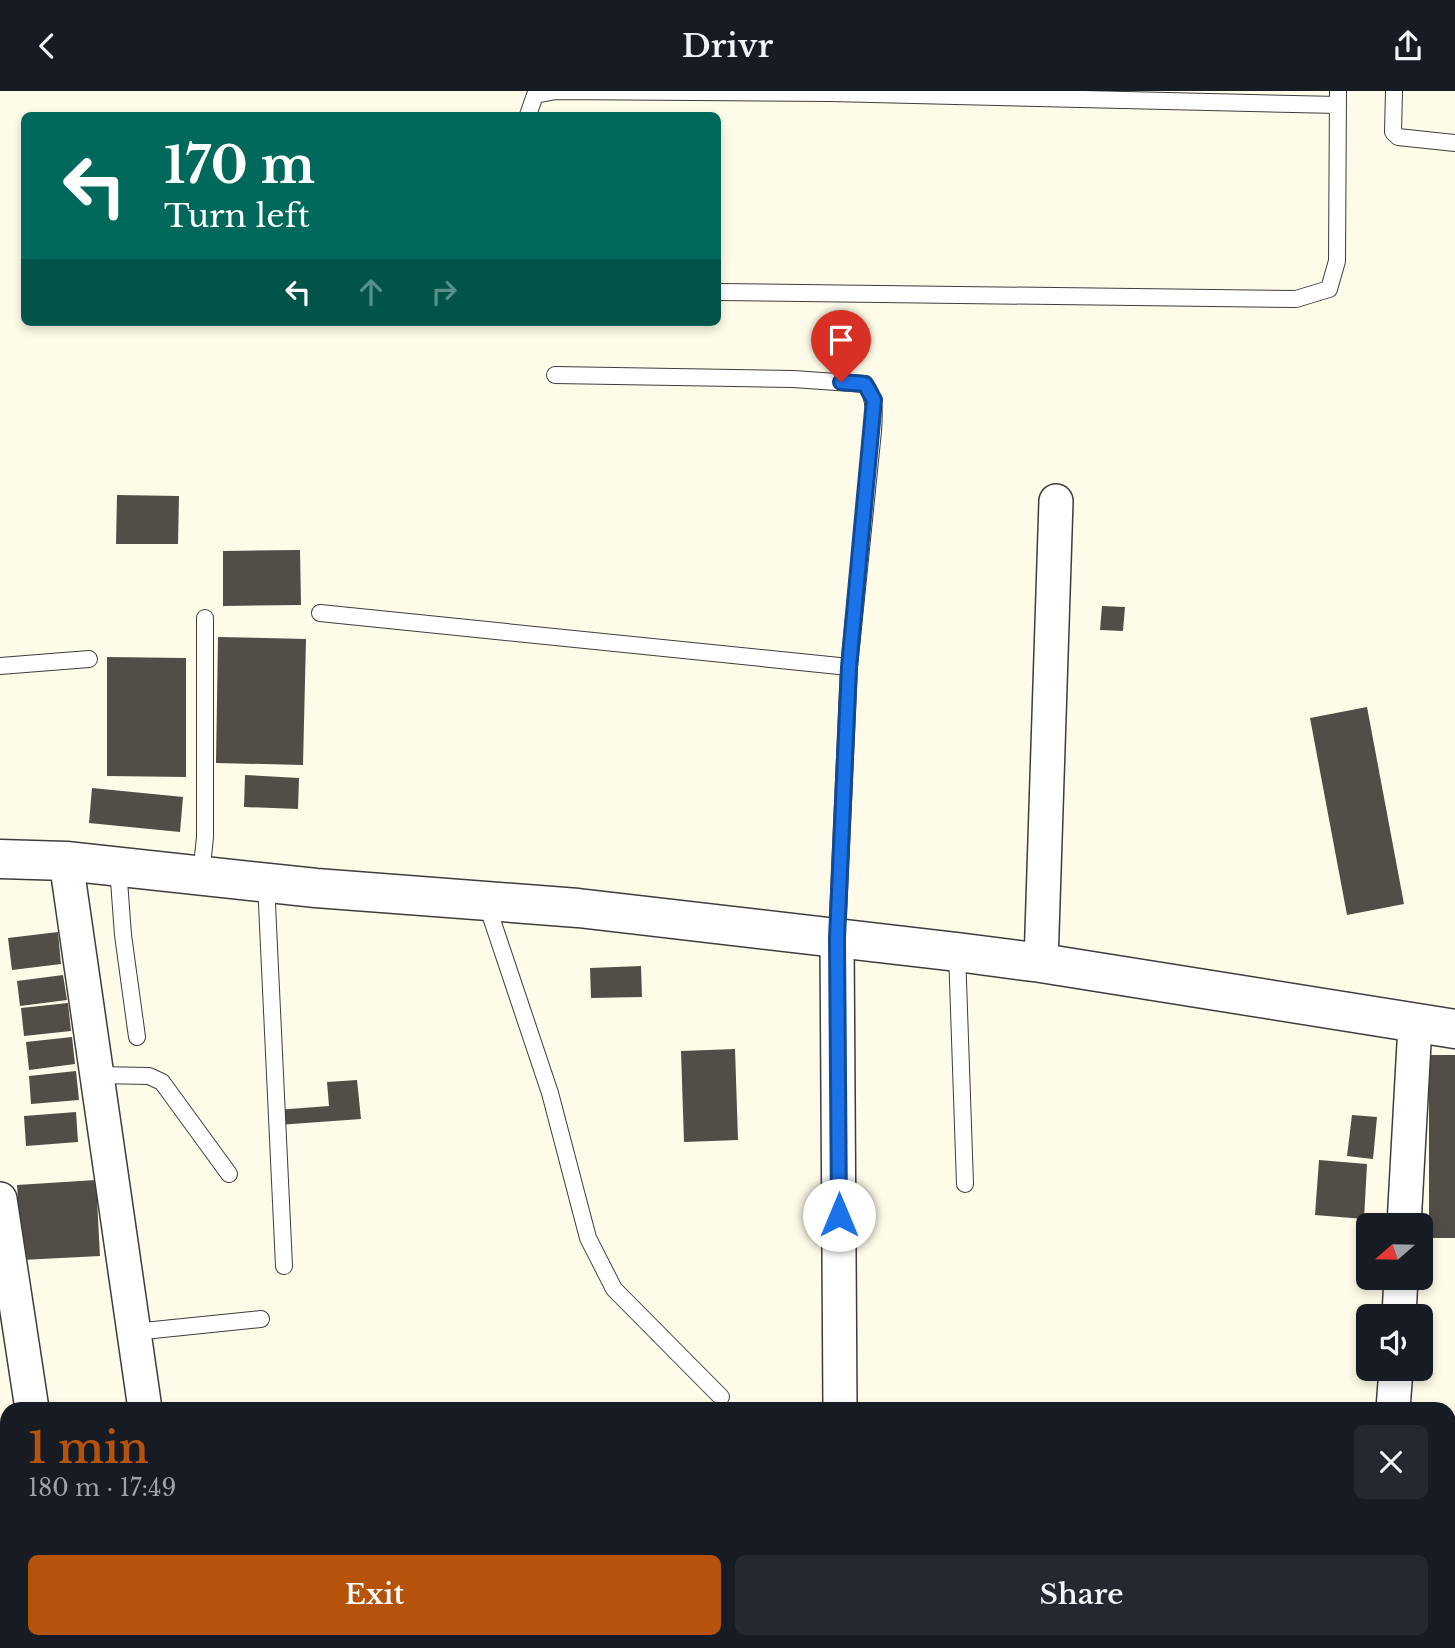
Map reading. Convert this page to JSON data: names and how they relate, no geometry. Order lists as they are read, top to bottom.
{
  "north": "left",
  "page": {
    "header": "Drivr",
    "turn": ["170 m", "Turn left"],
    "heading": ["1 min", "180 m · 17:49"],
    "buttons": ["Exit", "Share"]
  }
}
